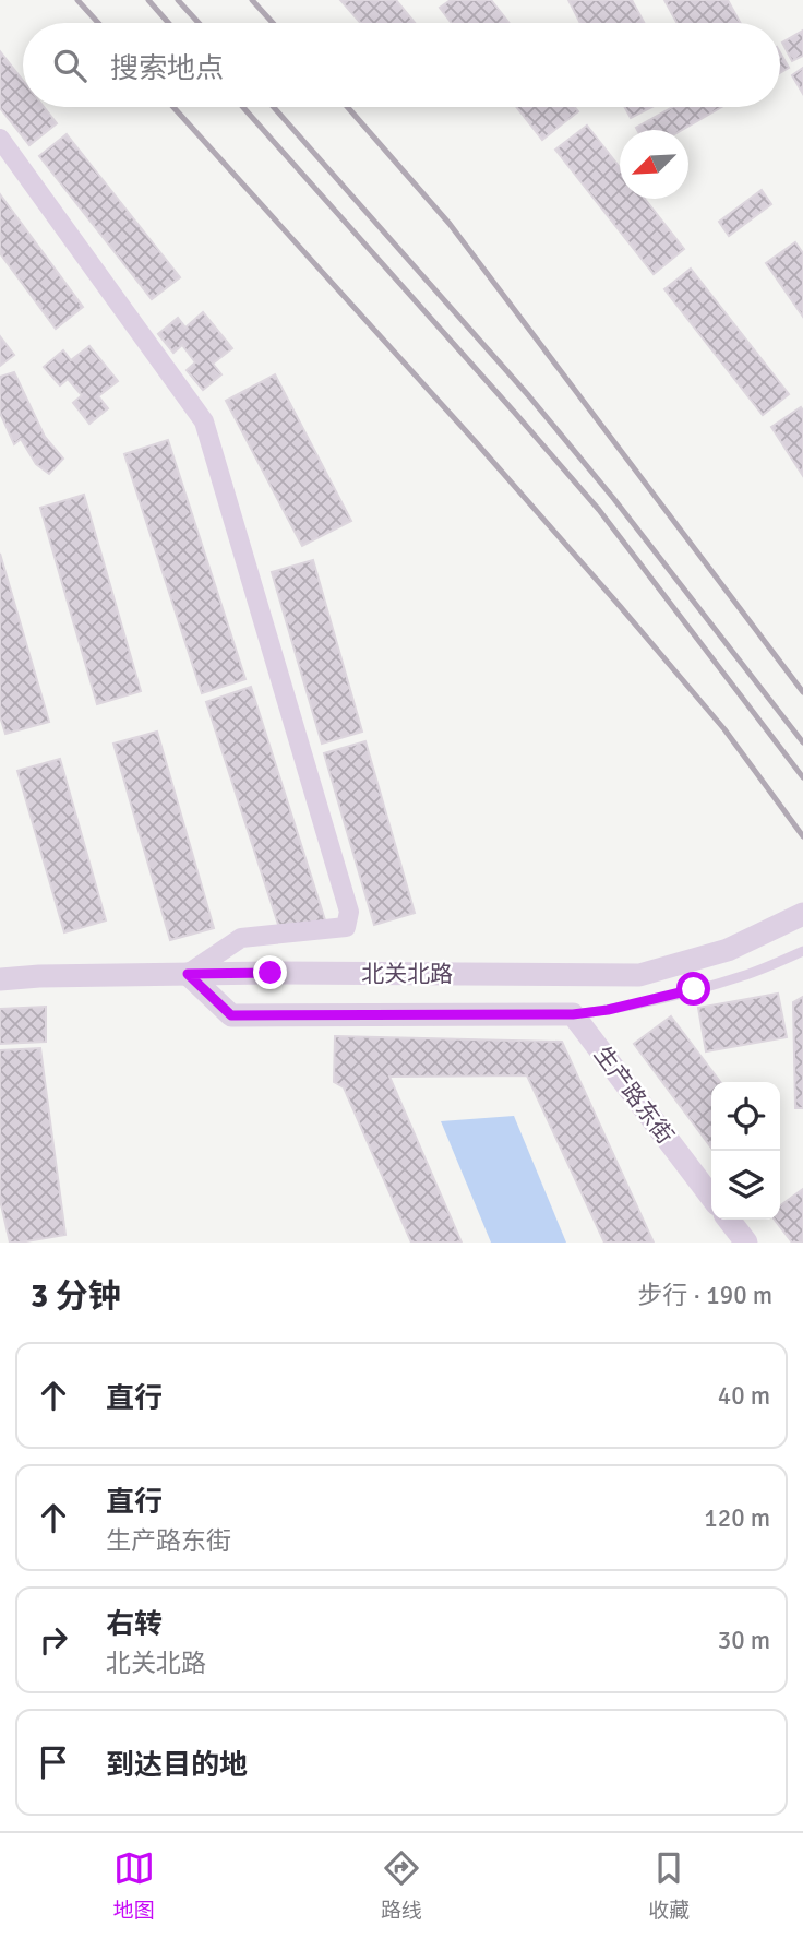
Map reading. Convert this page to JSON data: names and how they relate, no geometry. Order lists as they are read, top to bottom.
{
  "streets": {
    "street": ["北关北路", "生产路东街"]
  },
  "north": "bottom left",
  "page": {
    "search": "搜索地点",
    "heading": ["3 分钟", "步行 · 190 m"],
    "list": [
      ["直行", "40 m"],
      ["直行", "生产路东街", "120 m"],
      ["右转", "北关北路", "30 m"],
      "到达目的地"
    ],
    "nav": ["地图", "路线", "收藏"]
  }
}
